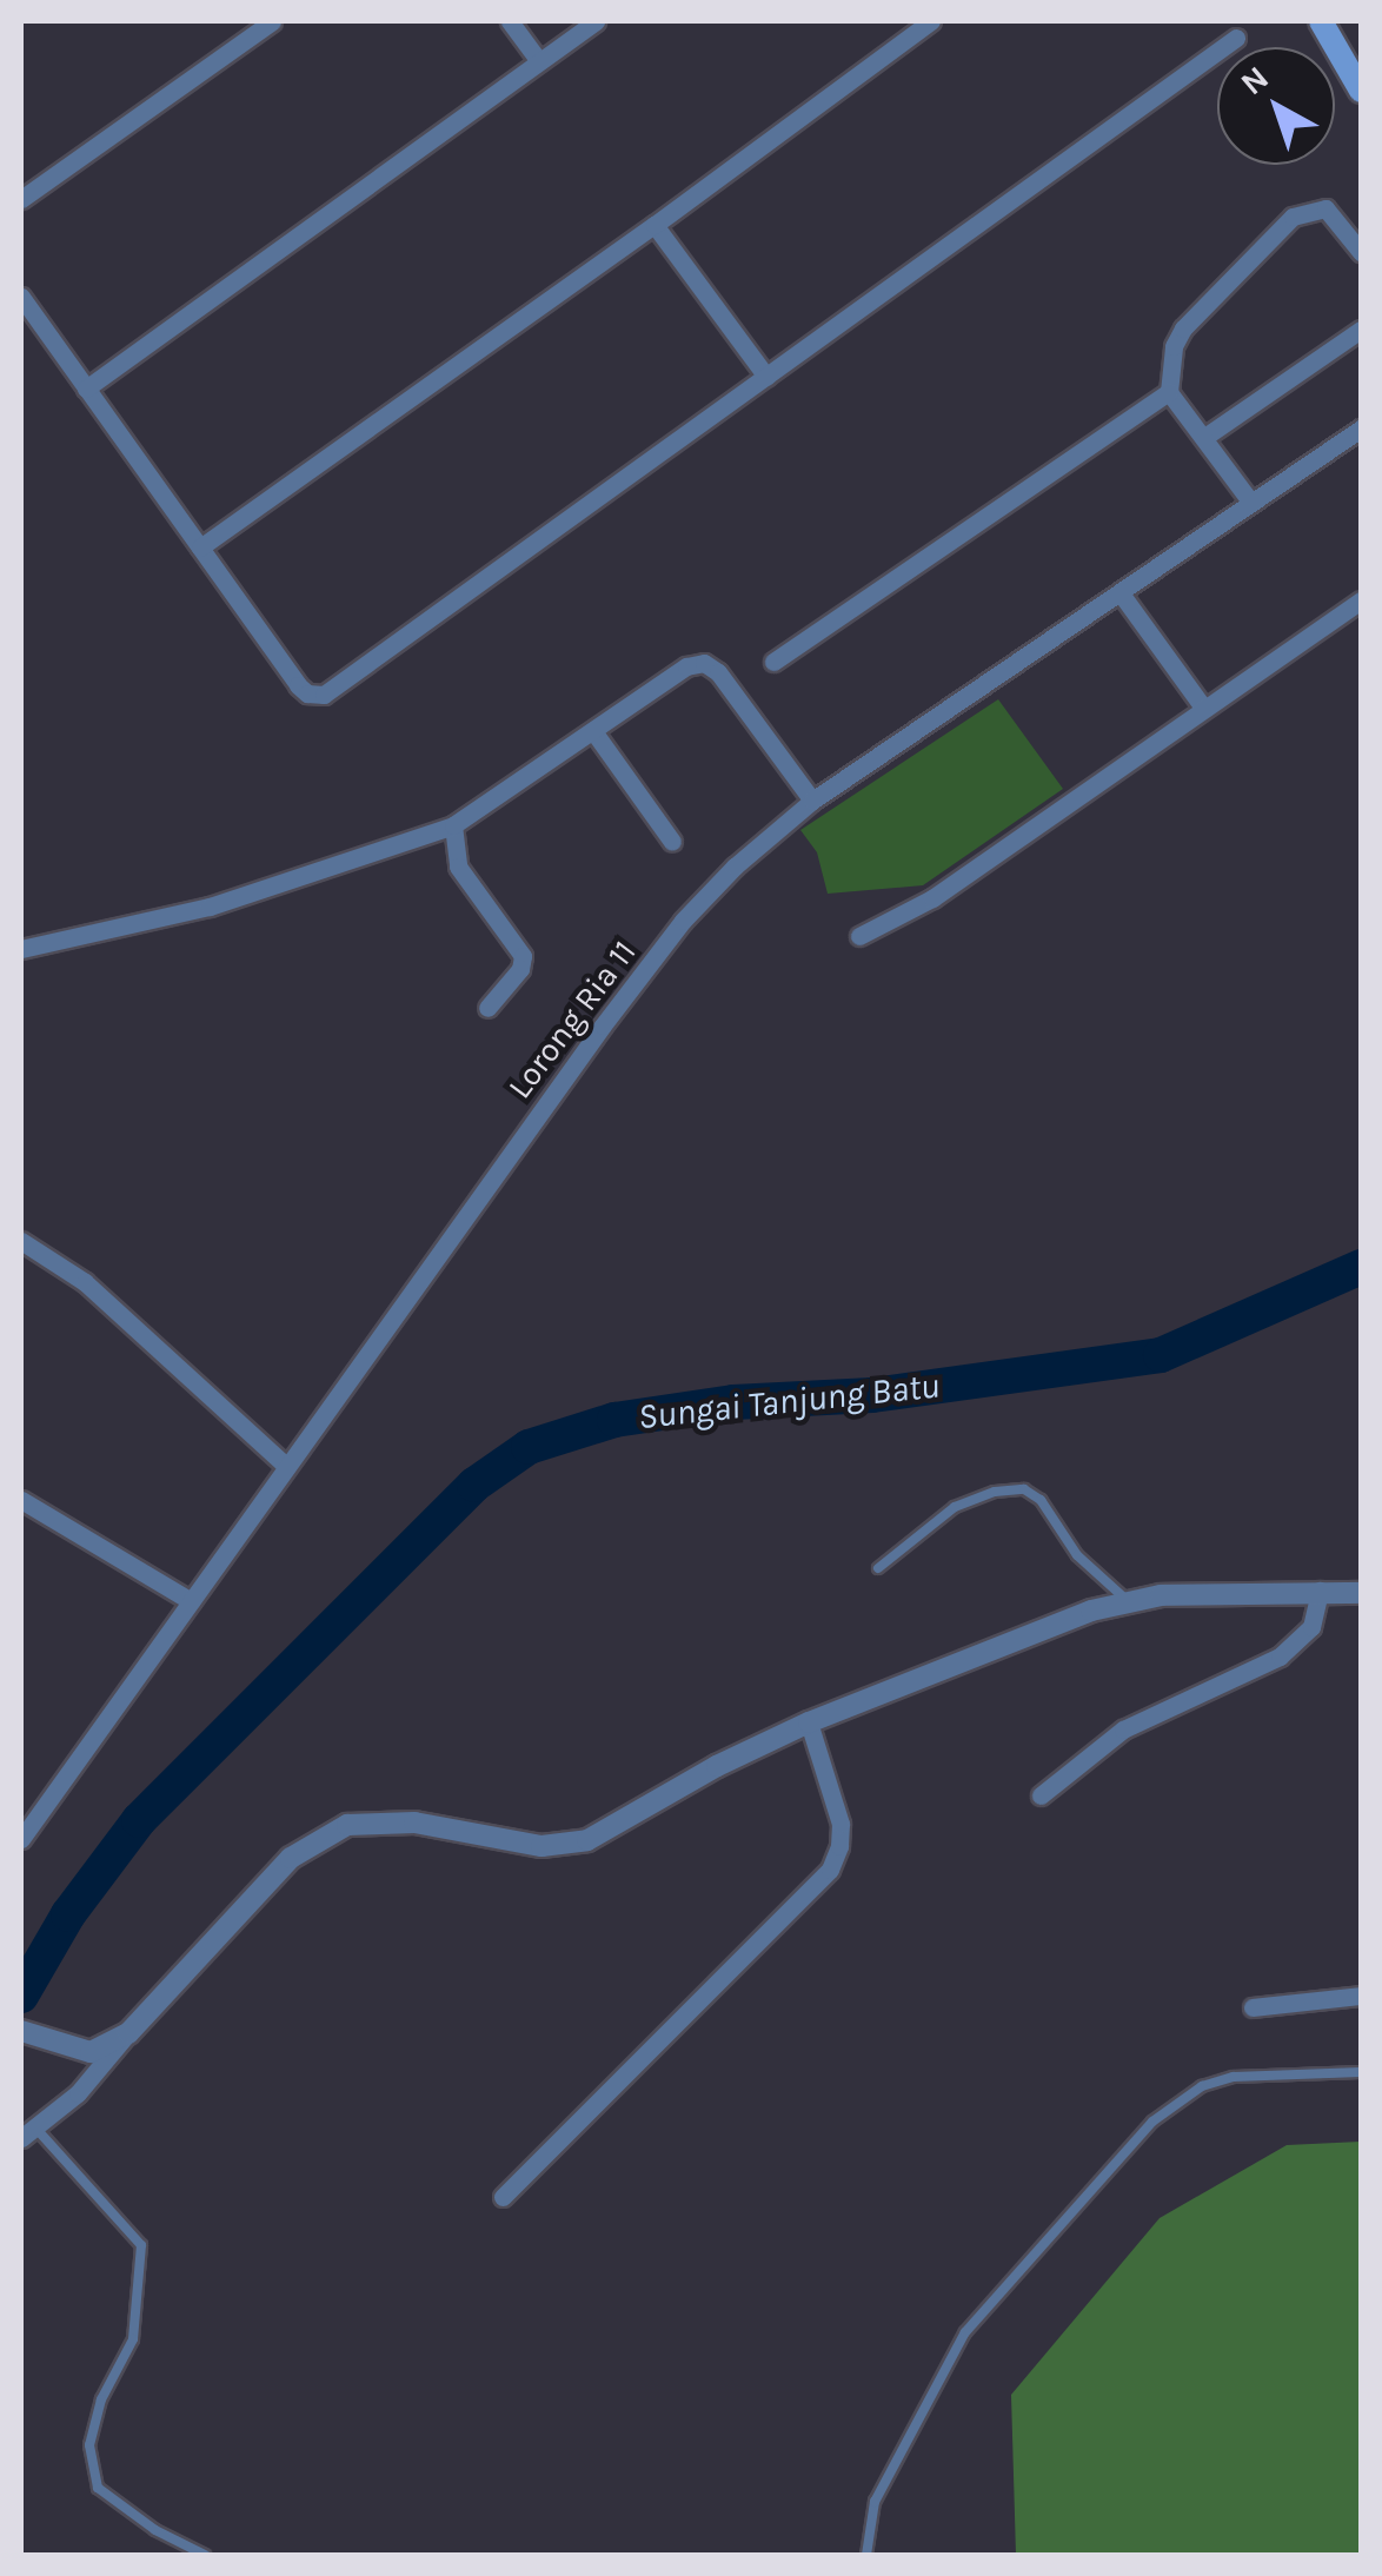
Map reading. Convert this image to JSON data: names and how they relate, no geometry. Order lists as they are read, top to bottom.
{
  "streets": {
    "street": ["Lorong Ria 11"]
  },
  "water": ["Sungai Tanjung Batu"],
  "north": "top left"
}
